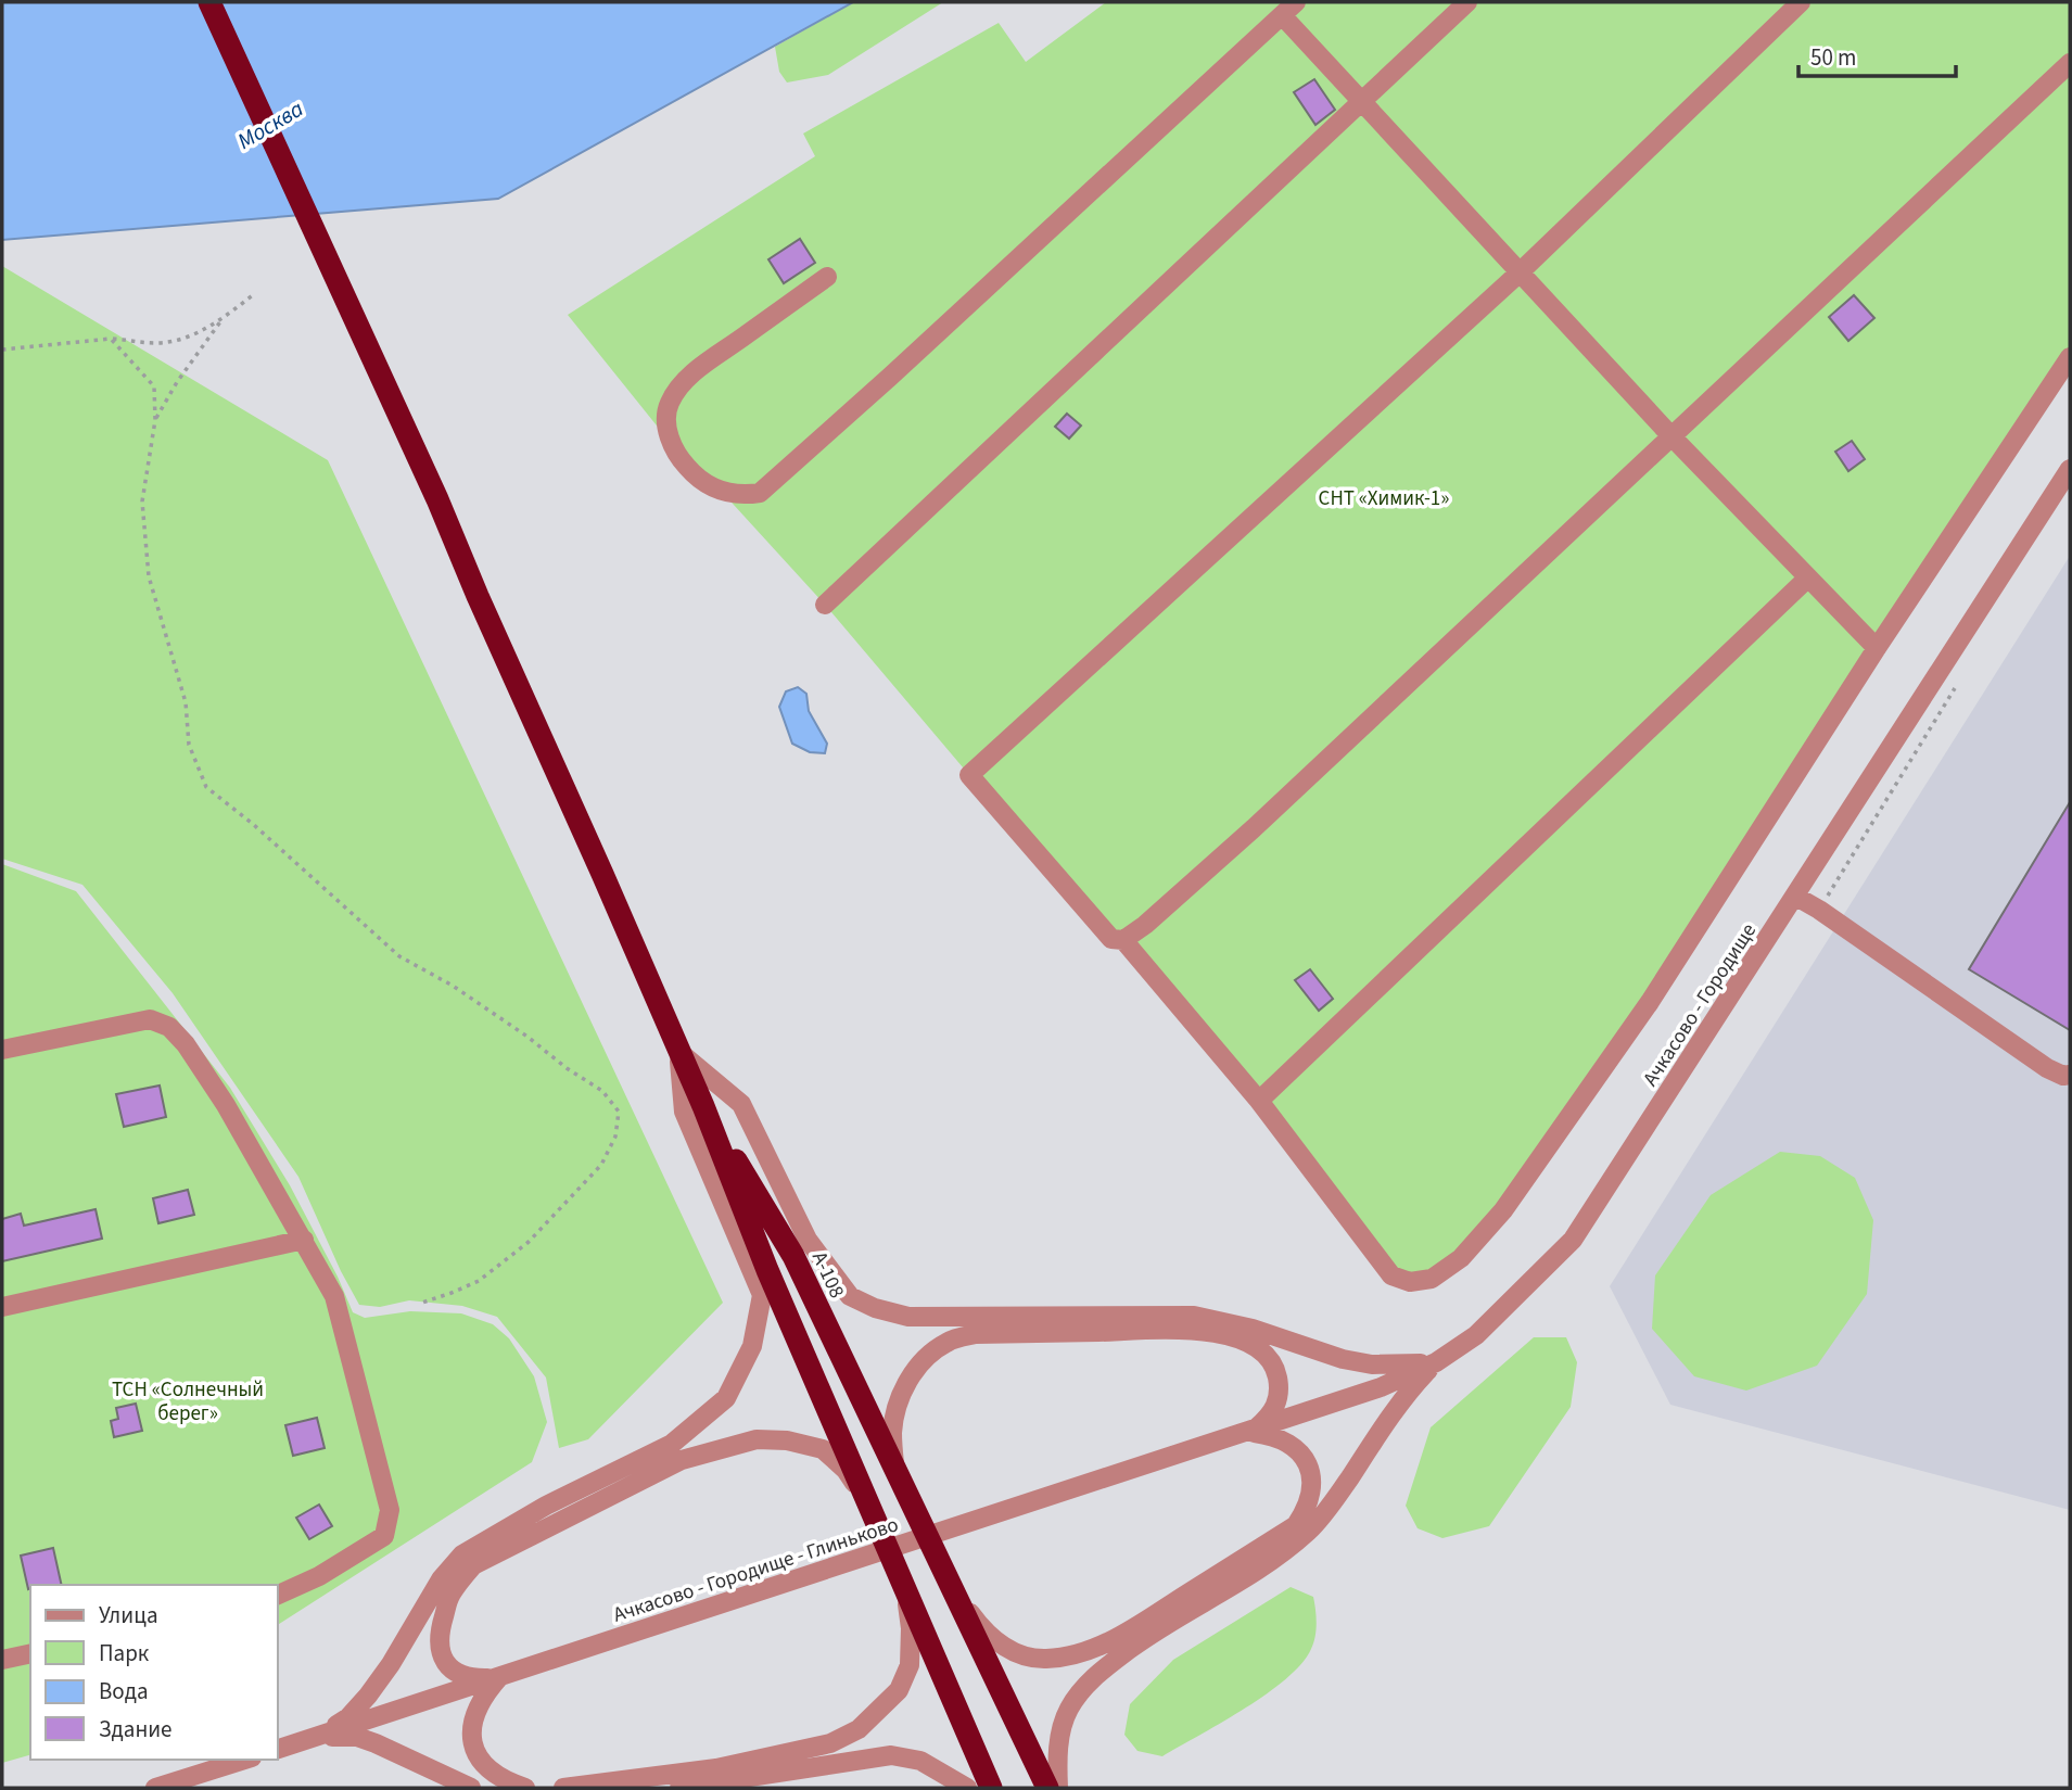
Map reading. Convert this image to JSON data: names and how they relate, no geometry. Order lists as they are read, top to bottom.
{
  "streets": {
    "highway": ["А-108"],
    "street": ["Ачкасово - Городище", "Ачкасово - Городище - Глиньково"]
  },
  "crossings": [
    ["Ачкасово - Городище", "Ачкасово - Городище - Глиньково"]
  ],
  "water": ["Москва"],
  "parks": ["СНТ «Химик-1»", "ТСН «Солнечный берег»"],
  "legend": [
    "Улица",
    "Парк",
    "Вода",
    "Здание"
  ],
  "scale_bar": "50 m"
}
